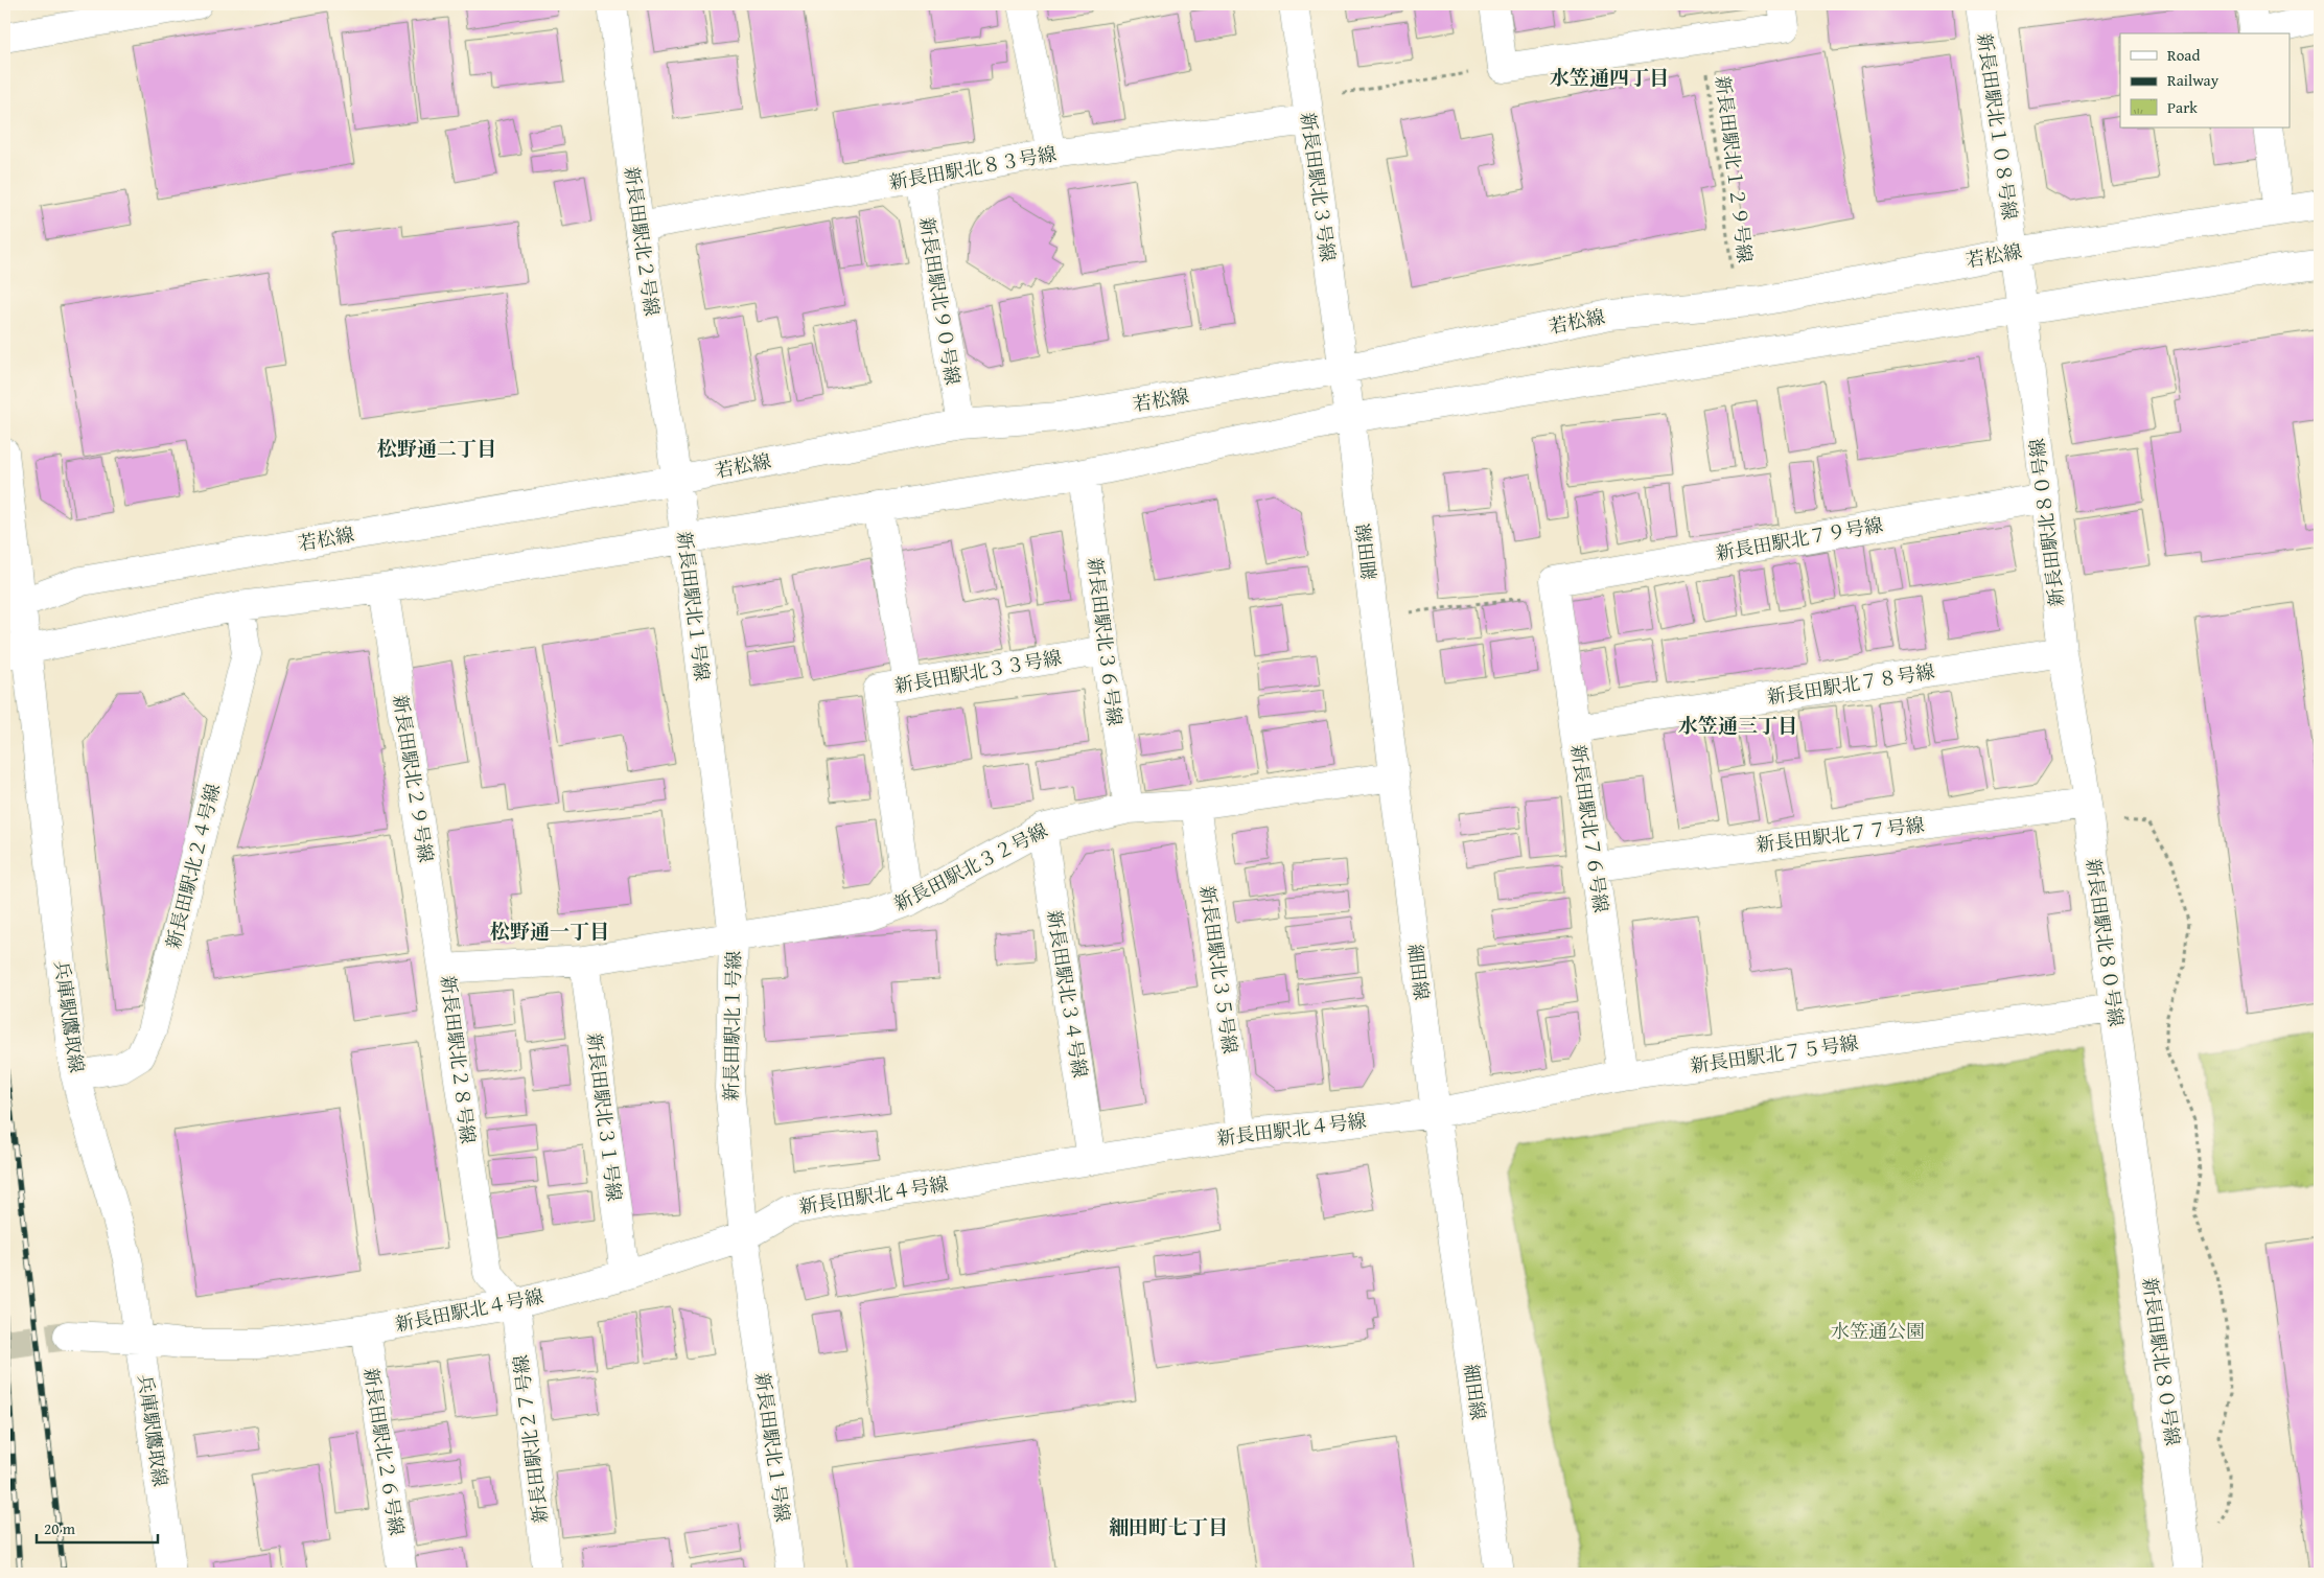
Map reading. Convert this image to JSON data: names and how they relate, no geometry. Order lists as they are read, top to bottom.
{
  "streets": {
    "street": [
      "新長田駅北１０８号線",
      "新長田駅北８３号線",
      "新長田駅北３号線",
      "新長田駅北２号線",
      "若松線",
      "新長田駅北９０号線",
      "新長田駅北８０号線",
      "新長田駅北７９号線",
      "細田線",
      "新長田駅北１号線",
      "新長田駅北３６号線",
      "新長田駅北３３号線",
      "新長田駅北７８号線",
      "新長田駅北２９号線",
      "新長田駅北７６号線",
      "新長田駅北７７号線",
      "新長田駅北２４号線",
      "新長田駅北３２号線",
      "新長田駅北３５号線",
      "新長田駅北３４号線",
      "兵庫駅鷹取線",
      "新長田駅北７５号線",
      "新長田駅北２８号線",
      "新長田駅北３１号線",
      "新長田駅北４号線",
      "新長田駅北２７号線",
      "新長田駅北２６号線"
    ],
    "path": ["新長田駅北１２９号線"]
  },
  "crossings": [
    ["新長田駅北１０８号線", "若松線"],
    ["新長田駅北１０８号線", "新長田駅北８０号線"],
    ["新長田駅北８３号線", "新長田駅北３号線"],
    ["新長田駅北８３号線", "新長田駅北２号線"],
    ["新長田駅北８３号線", "新長田駅北９０号線"],
    ["新長田駅北１２９号線", "若松線"],
    ["新長田駅北３号線", "若松線"],
    ["新長田駅北３号線", "細田線"],
    ["新長田駅北２号線", "若松線"],
    ["新長田駅北２号線", "新長田駅北１号線"],
    ["若松線", "新長田駅北９０号線"],
    ["若松線", "細田線"],
    ["若松線", "新長田駅北１号線"],
    ["若松線", "兵庫駅鷹取線"],
    ["新長田駅北８０号線", "新長田駅北７９号線"],
    ["新長田駅北８０号線", "新長田駅北７８号線"],
    ["新長田駅北８０号線", "新長田駅北７７号線"],
    ["新長田駅北８０号線", "新長田駅北７５号線"],
    ["新長田駅北７９号線", "新長田駅北７６号線"],
    ["細田線", "新長田駅北３２号線"],
    ["細田線", "新長田駅北７５号線"],
    ["細田線", "新長田駅北４号線"],
    ["新長田駅北１号線", "新長田駅北３２号線"],
    ["新長田駅北１号線", "新長田駅北２８号線"],
    ["新長田駅北１号線", "新長田駅北４号線"],
    ["新長田駅北３６号線", "新長田駅北３３号線"],
    ["新長田駅北３６号線", "新長田駅北３２号線"],
    ["新長田駅北３３号線", "新長田駅北３２号線"],
    ["新長田駅北７８号線", "新長田駅北７６号線"],
    ["新長田駅北２９号線", "新長田駅北２８号線"],
    ["新長田駅北７６号線", "新長田駅北７７号線"],
    ["新長田駅北７６号線", "新長田駅北７５号線"],
    ["新長田駅北２４号線", "兵庫駅鷹取線"],
    ["新長田駅北３２号線", "新長田駅北３５号線"],
    ["新長田駅北３２号線", "新長田駅北３４号線"],
    ["新長田駅北３２号線", "新長田駅北２８号線"],
    ["新長田駅北３５号線", "新長田駅北４号線"],
    ["新長田駅北３４号線", "新長田駅北４号線"],
    ["兵庫駅鷹取線", "新長田駅北４号線"],
    ["新長田駅北７５号線", "新長田駅北４号線"],
    ["新長田駅北２８号線", "新長田駅北３１号線"],
    ["新長田駅北２８号線", "新長田駅北４号線"],
    ["新長田駅北２８号線", "新長田駅北２７号線"],
    ["新長田駅北３１号線", "新長田駅北４号線"],
    ["新長田駅北４号線", "新長田駅北２７号線"],
    ["新長田駅北４号線", "新長田駅北２６号線"]
  ],
  "districts": [
    "水笠通四丁目",
    "松野通二丁目",
    "水笠通三丁目",
    "松野通一丁目",
    "細田町七丁目"
  ],
  "parks": ["水笠通公園"],
  "legend": ["Road", "Railway", "Park"],
  "scale_bar": "20 m"
}
